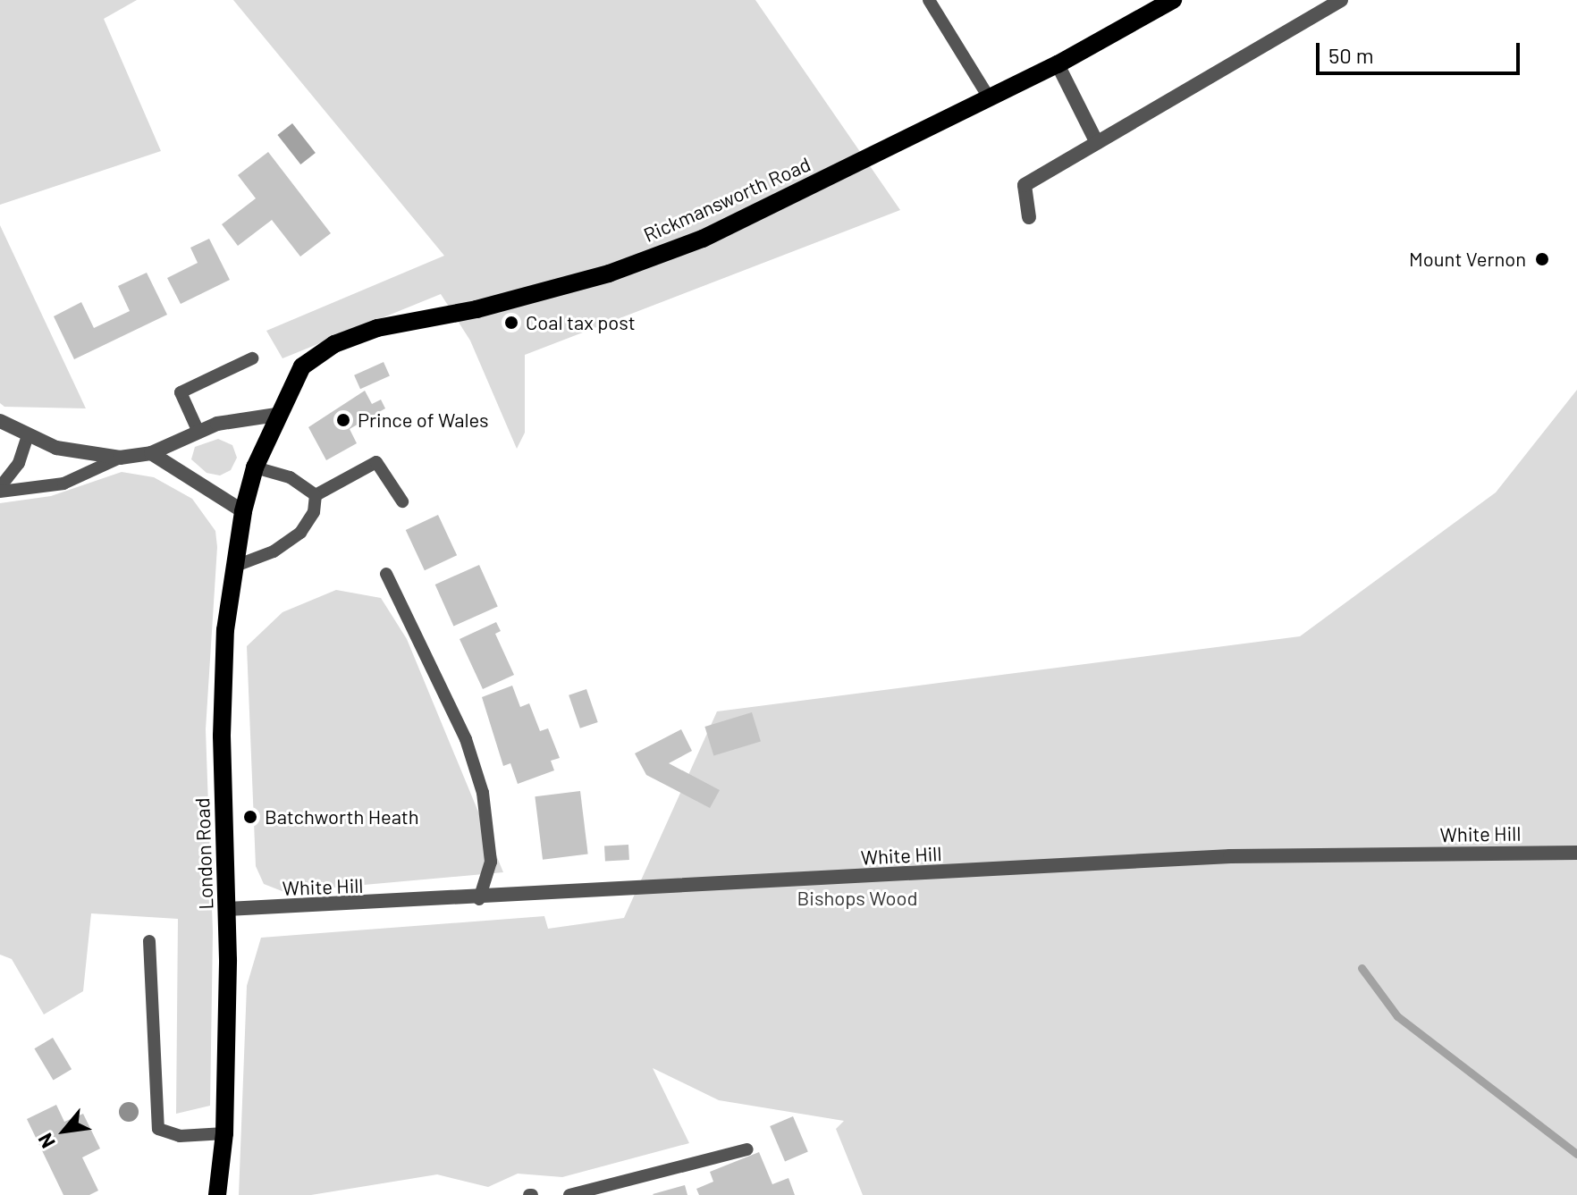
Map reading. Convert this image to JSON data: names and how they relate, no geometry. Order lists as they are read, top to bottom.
{
  "streets": {
    "main road": ["Rickmansworth Road", "London Road"],
    "street": ["White Hill"]
  },
  "crossings": [
    ["Rickmansworth Road", "London Road"],
    ["White Hill", "London Road"]
  ],
  "parks": ["Bishops Wood"],
  "places": [
    "Mount Vernon",
    "Coal tax post",
    "Prince of Wales",
    "Batchworth Heath"
  ],
  "scale_bar": "50 m",
  "north": "bottom left"
}
